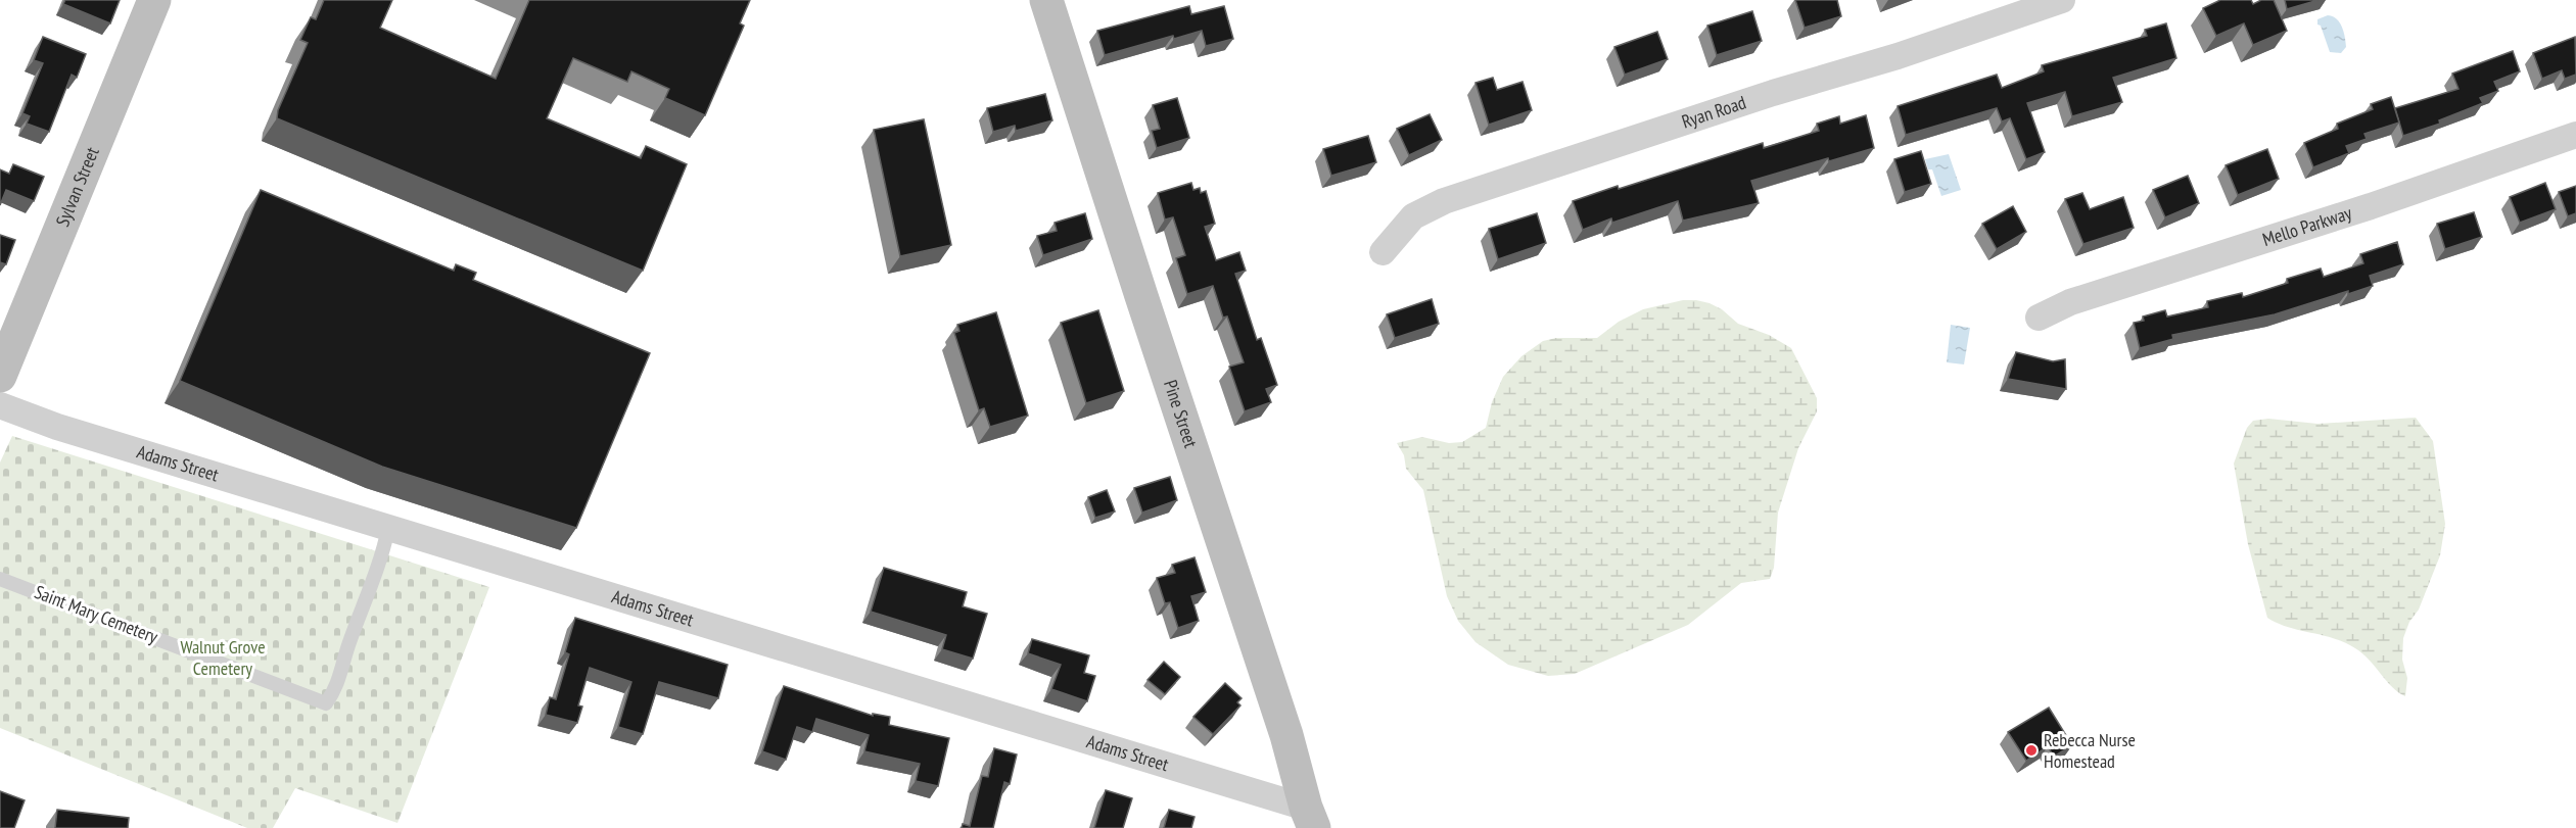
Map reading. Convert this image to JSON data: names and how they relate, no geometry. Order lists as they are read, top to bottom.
{
  "streets": {
    "street": [
      "Ryan Road",
      "Sylvan Street",
      "Mello Parkway",
      "Pine Street",
      "Adams Street"
    ],
    "lane": ["Saint Mary Cemetery"]
  },
  "crossings": [
    ["Pine Street", "Adams Street"],
    ["Adams Street", "Saint Mary Cemetery"]
  ],
  "parks": ["Walnut Grove Cemetery"],
  "places": ["Rebecca Nurse Homestead"]
}
